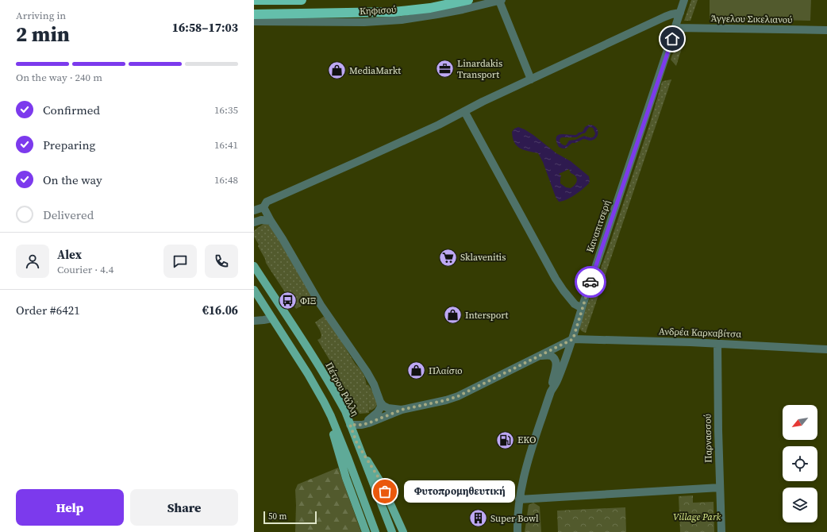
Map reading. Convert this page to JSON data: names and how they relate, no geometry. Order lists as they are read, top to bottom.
{
  "streets": {
    "main road": ["Πέτρου Ράλλη"],
    "street": [
      "Κηφισού",
      "Άγγελου Σικελιανού",
      "Καναπιτσερή",
      "Ανδρέα Καρκαβίτσα",
      "Παρνασσού"
    ]
  },
  "crossings": [
    ["Άγγελου Σικελιανού", "Καναπιτσερή"],
    ["Καναπιτσερή", "Ανδρέα Καρκαβίτσα"],
    ["Ανδρέα Καρκαβίτσα", "Παρνασσού"]
  ],
  "parks": ["Village Park"],
  "places": {
    "office": ["Linardakis Transport"],
    "shop": ["MediaMarkt", "Intersport", "Πλαίσιο"],
    "supermarket": ["Sklavenitis"],
    "bus stop": ["ΦΙΞ"],
    "fuel station": ["EKO"],
    "other": ["Φυτοπρομηθευτική"],
    "building": ["Super Bowl"]
  },
  "scale_bar": "50 m",
  "north": "bottom left",
  "page": {
    "heading": ["2 min", "Arriving in", "16:58–17:03"],
    "panel": [
      "Alex",
      "Courier · 4.4",
      "Order #6421",
      "€16.06"
    ],
    "bar": "On the way · 240 m",
    "list": [
      ["Confirmed", "16:35"],
      ["Preparing", "16:41"],
      ["On the way", "16:48"],
      "Delivered"
    ],
    "bubble": "Φυτοπρομηθευτική",
    "buttons": ["Help", "Share"],
    "scale": "50 m"
  }
}
